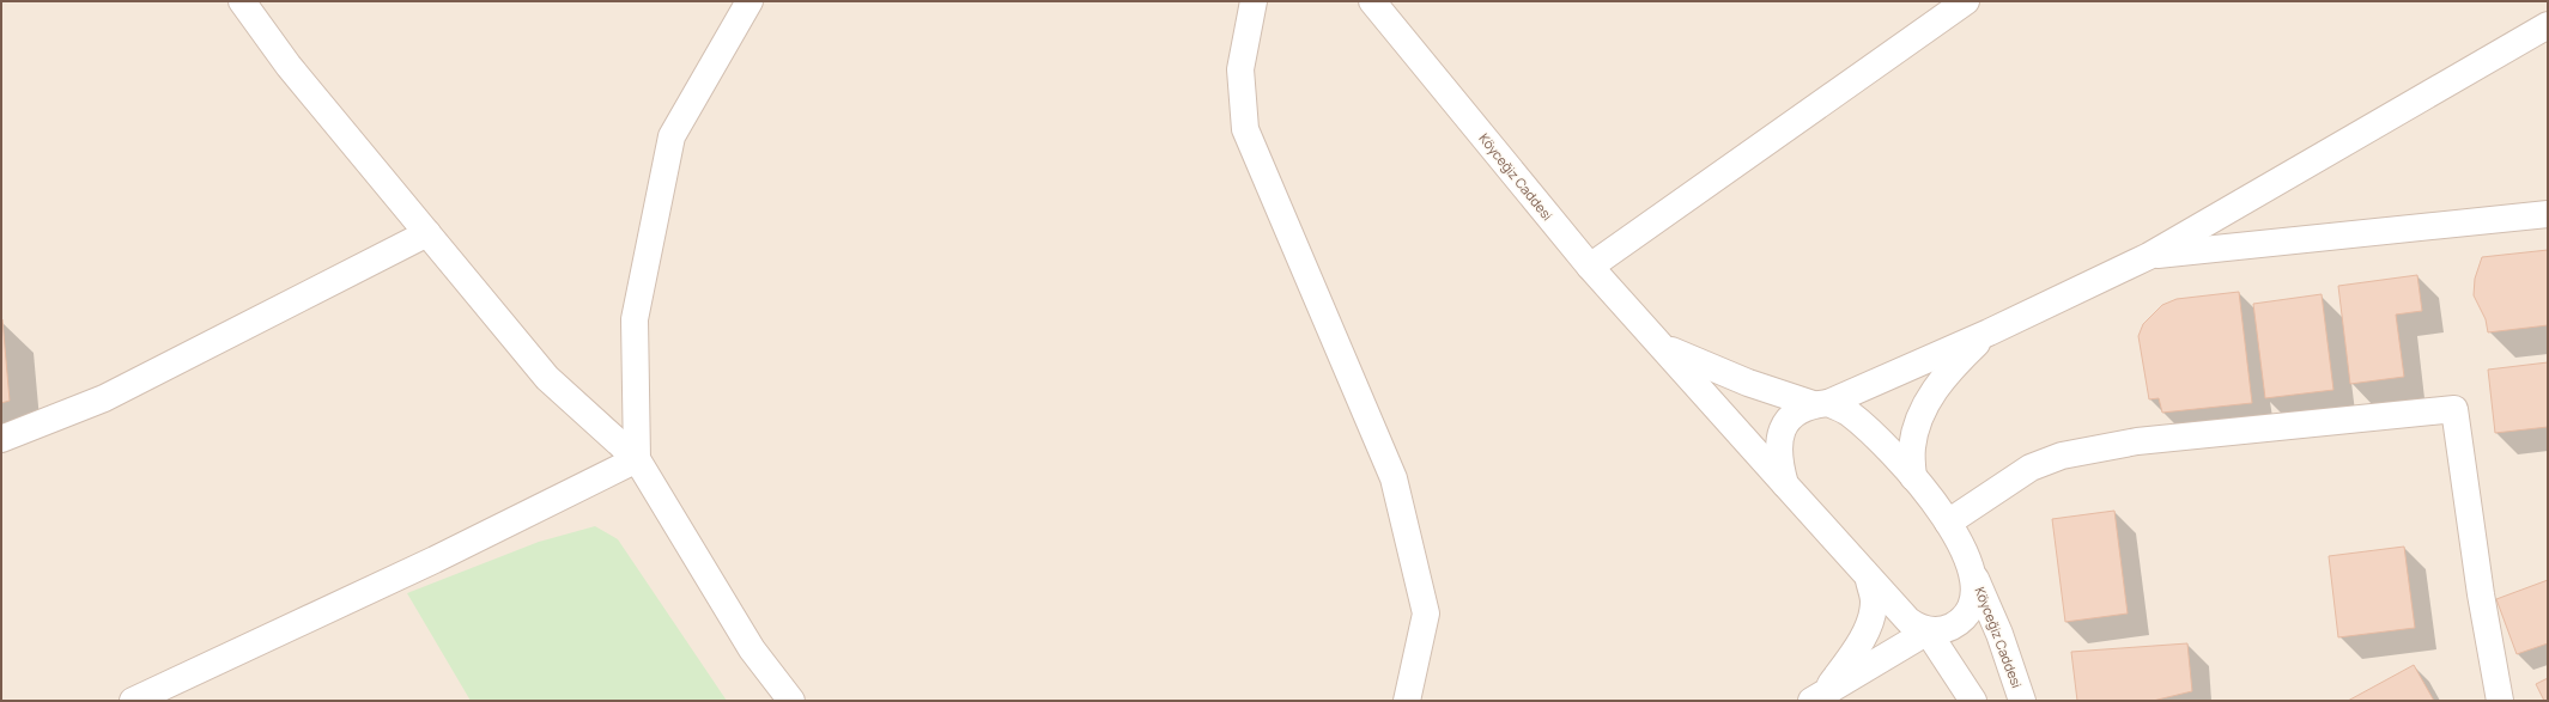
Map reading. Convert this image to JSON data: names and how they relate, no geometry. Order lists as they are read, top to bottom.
{
  "streets": {
    "street": ["Köyceğiz Caddesi"]
  }
}
